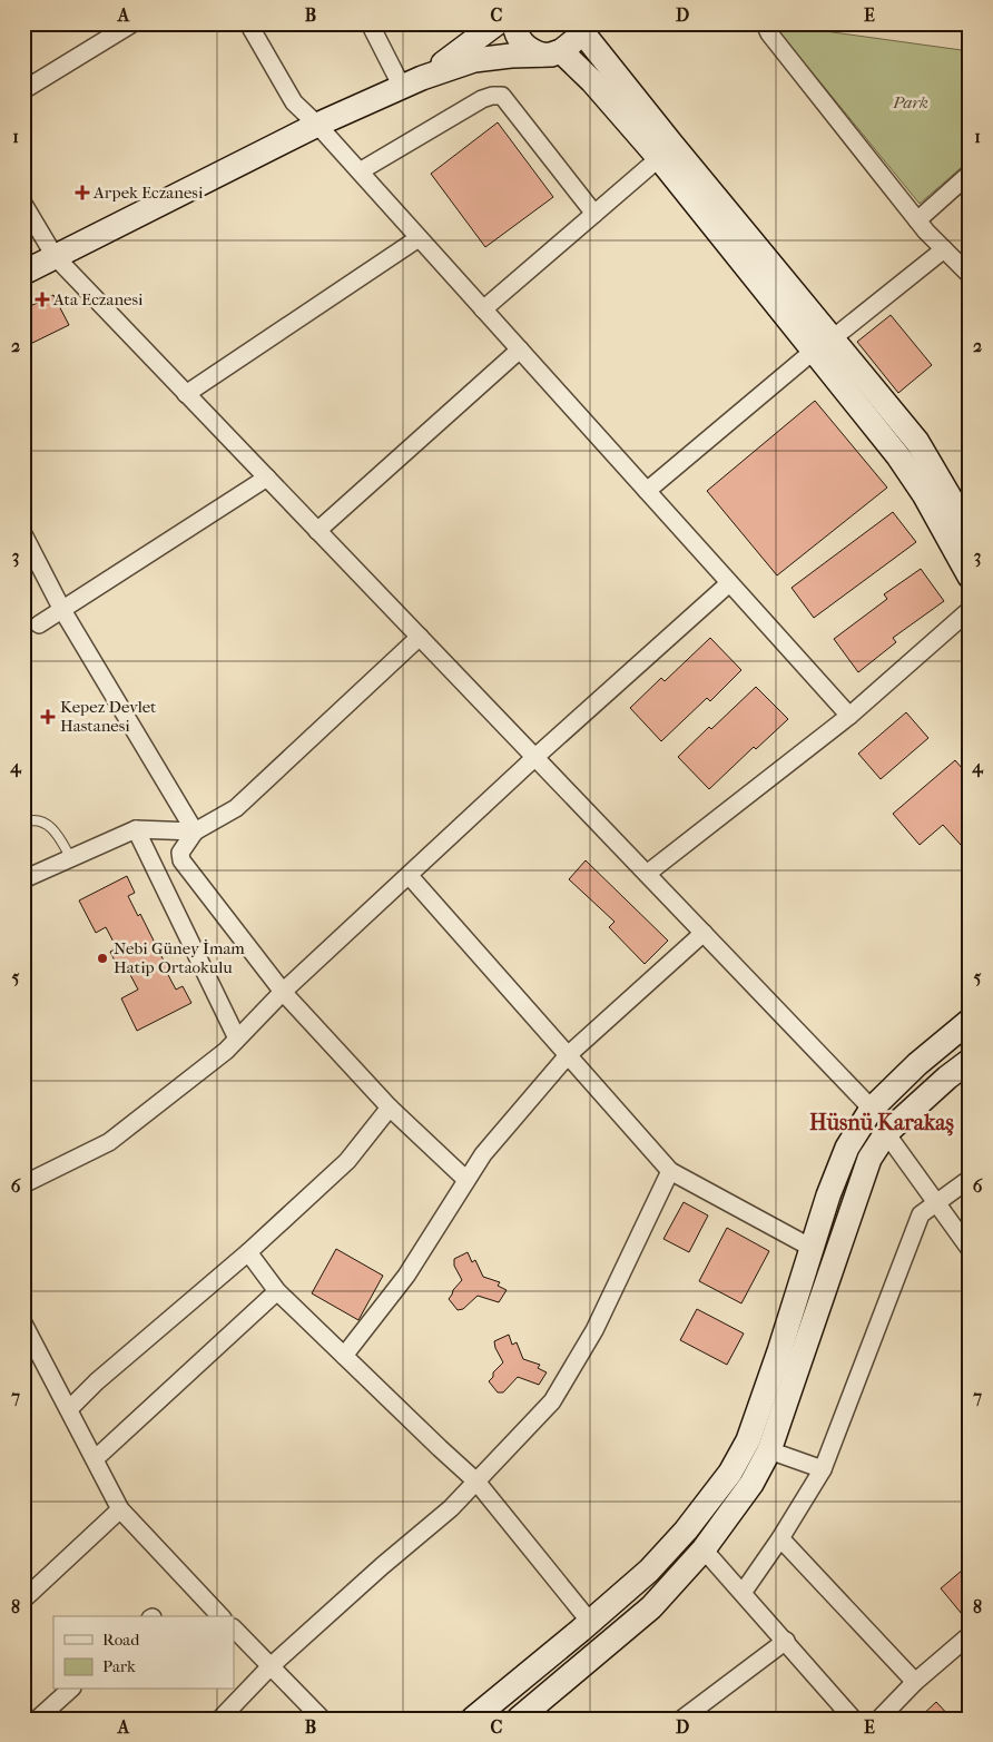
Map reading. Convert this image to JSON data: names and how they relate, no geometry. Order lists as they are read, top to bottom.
{
  "districts": ["Hüsnü Karakaş"],
  "parks": ["Park"],
  "places": {
    "health": ["Arpek Eczanesi", "Ata Eczanesi", "Kepez Devlet Hastanesi"],
    "other": ["Nebi Güney İmam Hatip Ortaokulu"]
  },
  "legend": ["Road", "Park"],
  "grid": {
    "columns": [
      "A",
      "B",
      "C",
      "D",
      "E"
    ],
    "rows": [
      "1",
      "2",
      "3",
      "4",
      "5",
      "6",
      "7",
      "8"
    ]
  }
}
